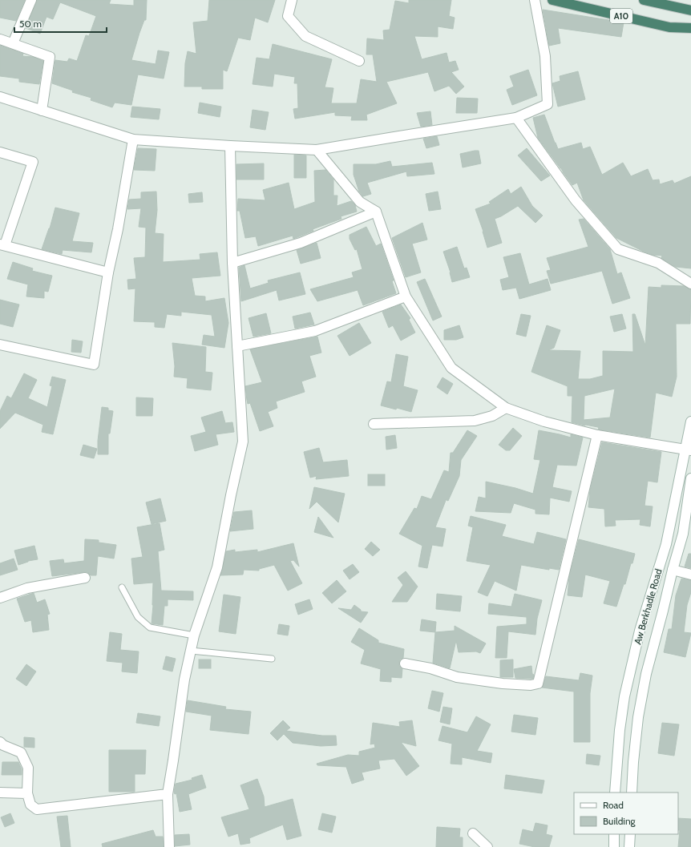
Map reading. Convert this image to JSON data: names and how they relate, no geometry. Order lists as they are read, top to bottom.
{
  "streets": {
    "highway": ["A10"],
    "street": ["Aw Berkhadle Road"]
  },
  "legend": ["Road", "Building"],
  "scale_bar": "50 m"
}
